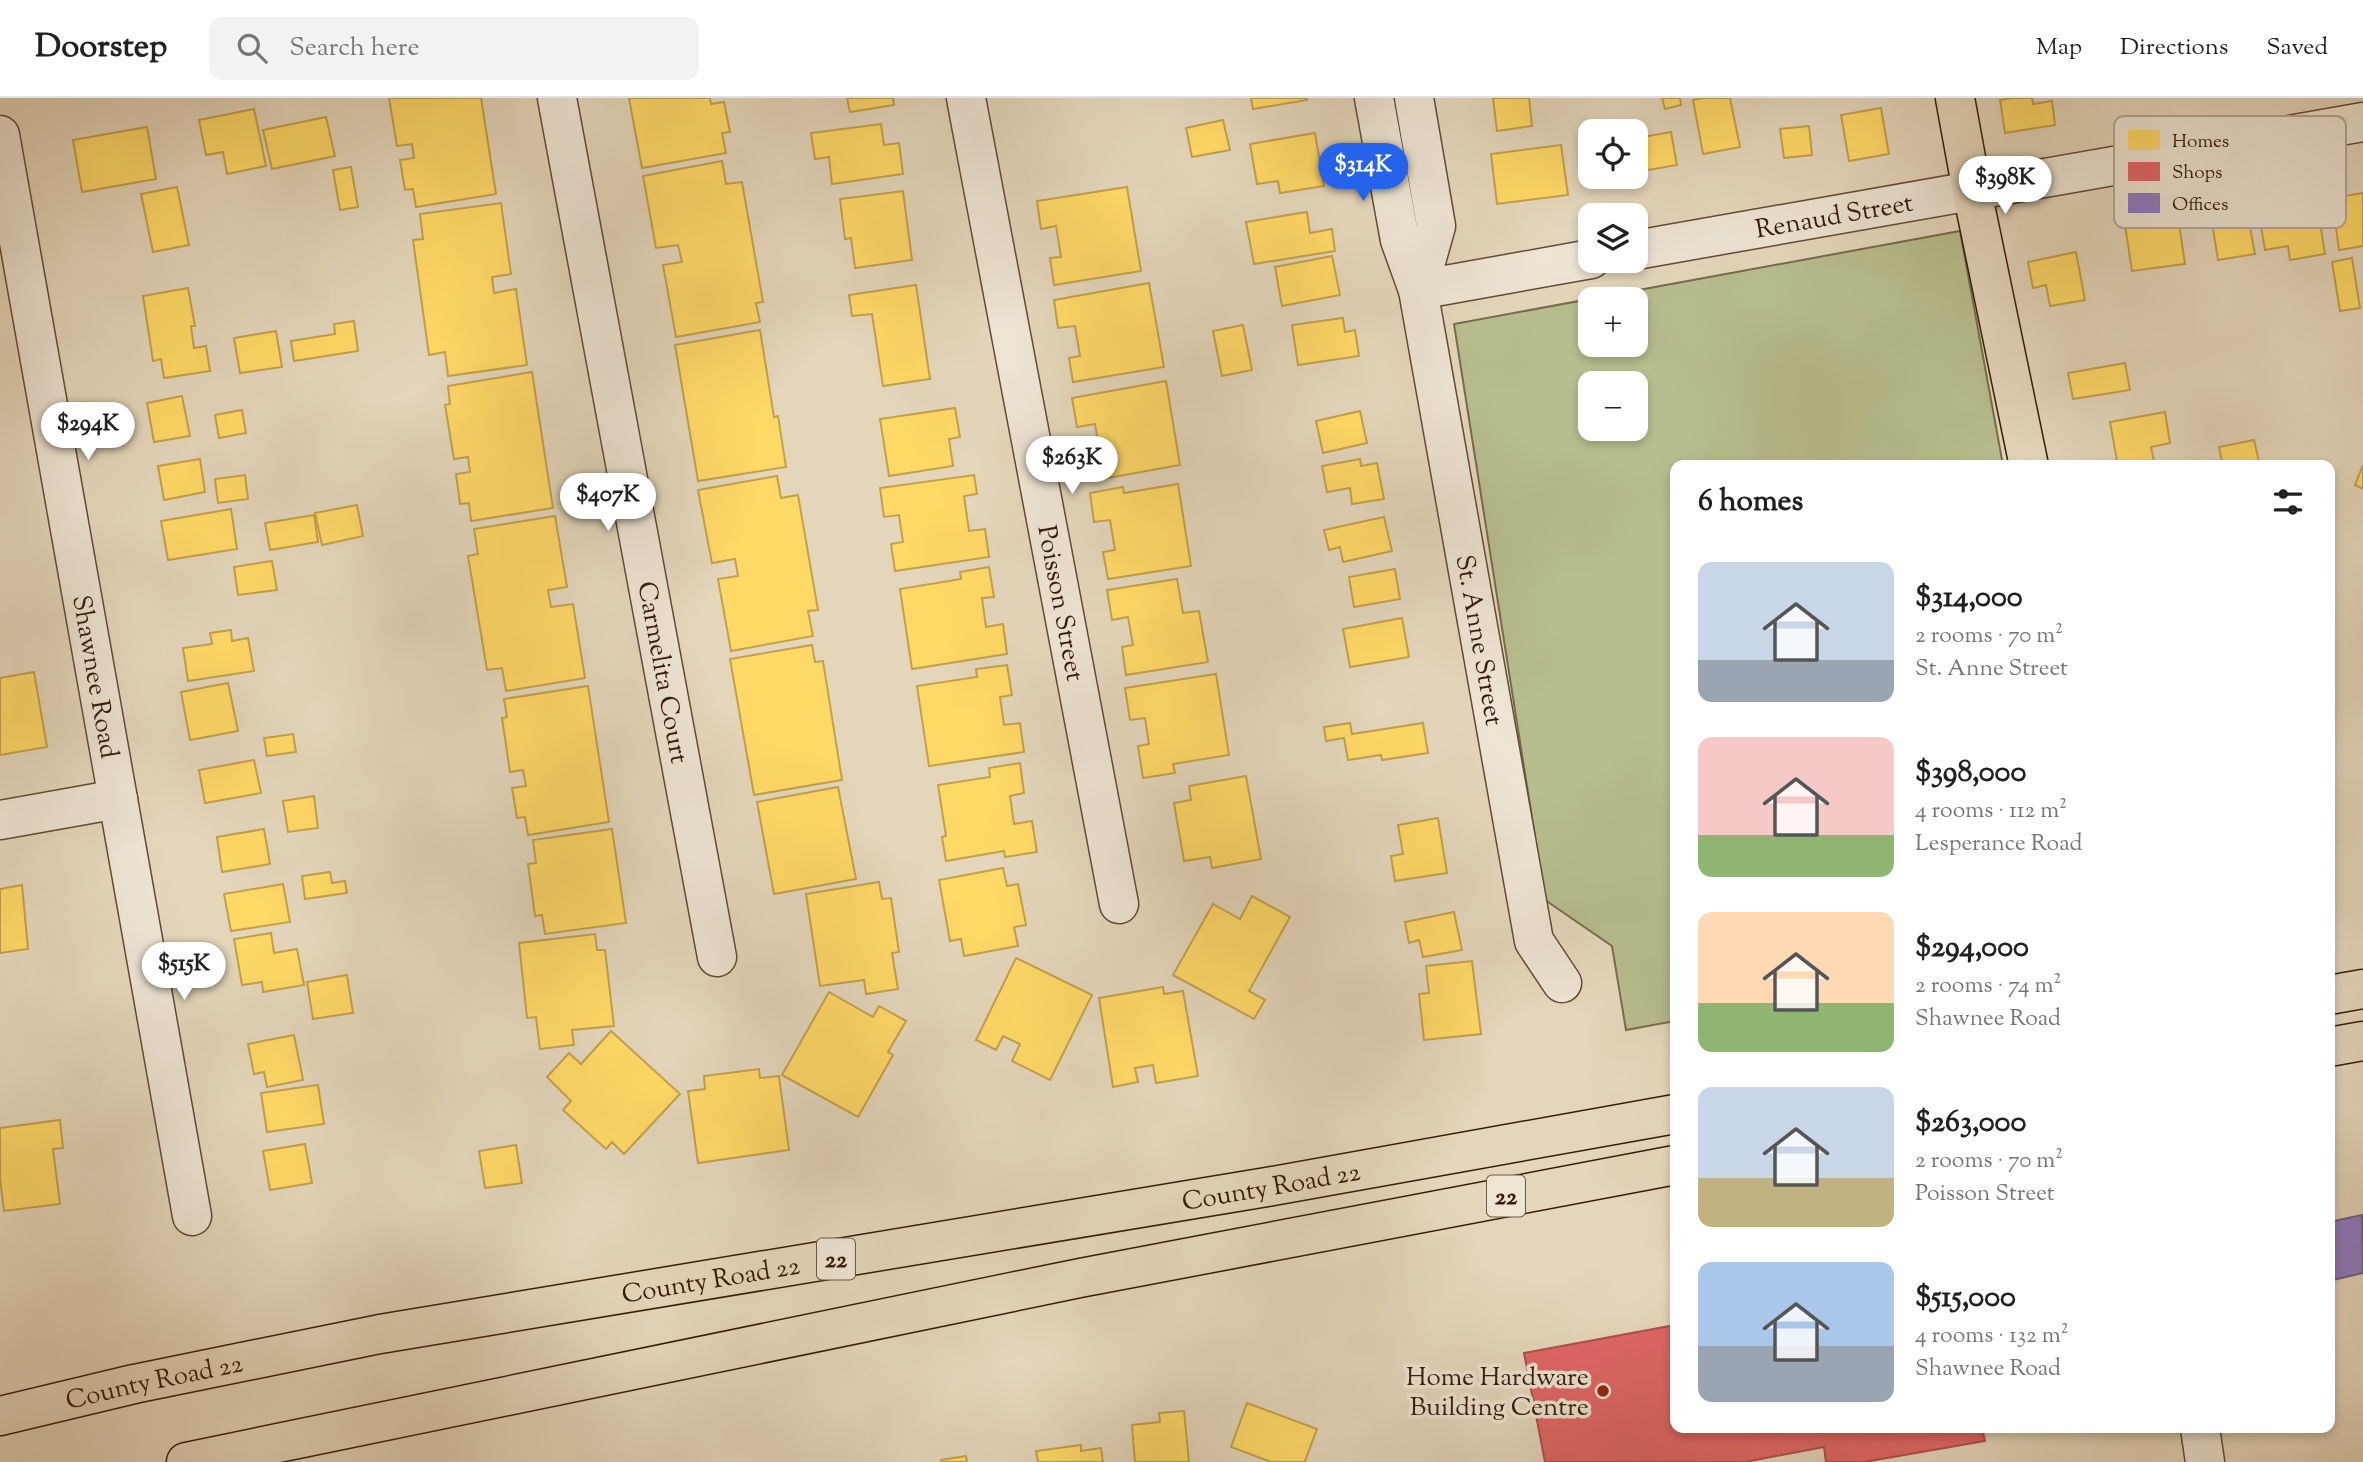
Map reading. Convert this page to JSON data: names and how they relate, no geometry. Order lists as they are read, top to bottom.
{
  "streets": {
    "main road": ["County Road 22", "22"],
    "street": [
      "Renaud Street",
      "Poisson Street",
      "St. Anne Street",
      "Carmelita Court",
      "Shawnee Road"
    ]
  },
  "places": ["Home Hardware Building Centre"],
  "legend": ["Homes", "Shops", "Offices"],
  "page": {
    "header": "Doorstep",
    "search": "Search here",
    "nav": ["Map", "Directions", "Saved"],
    "map_buttons": ["+", "−"],
    "price": [
      "$314K",
      "$398K",
      "$294K",
      "$263K",
      "$407K",
      "$515K"
    ],
    "heading": "6 homes",
    "list": [
      {
        "name": "$314,000",
        "note": "2 rooms · 70 m² · St. Anne Street"
      },
      {
        "name": "$398,000",
        "note": "4 rooms · 112 m² · Lesperance Road"
      },
      {
        "name": "$294,000",
        "note": "2 rooms · 74 m² · Shawnee Road"
      },
      {
        "name": "$263,000",
        "note": "2 rooms · 70 m² · Poisson Street"
      },
      {
        "name": "$515,000",
        "note": "4 rooms · 132 m² · Shawnee Road"
      }
    ]
  }
}
